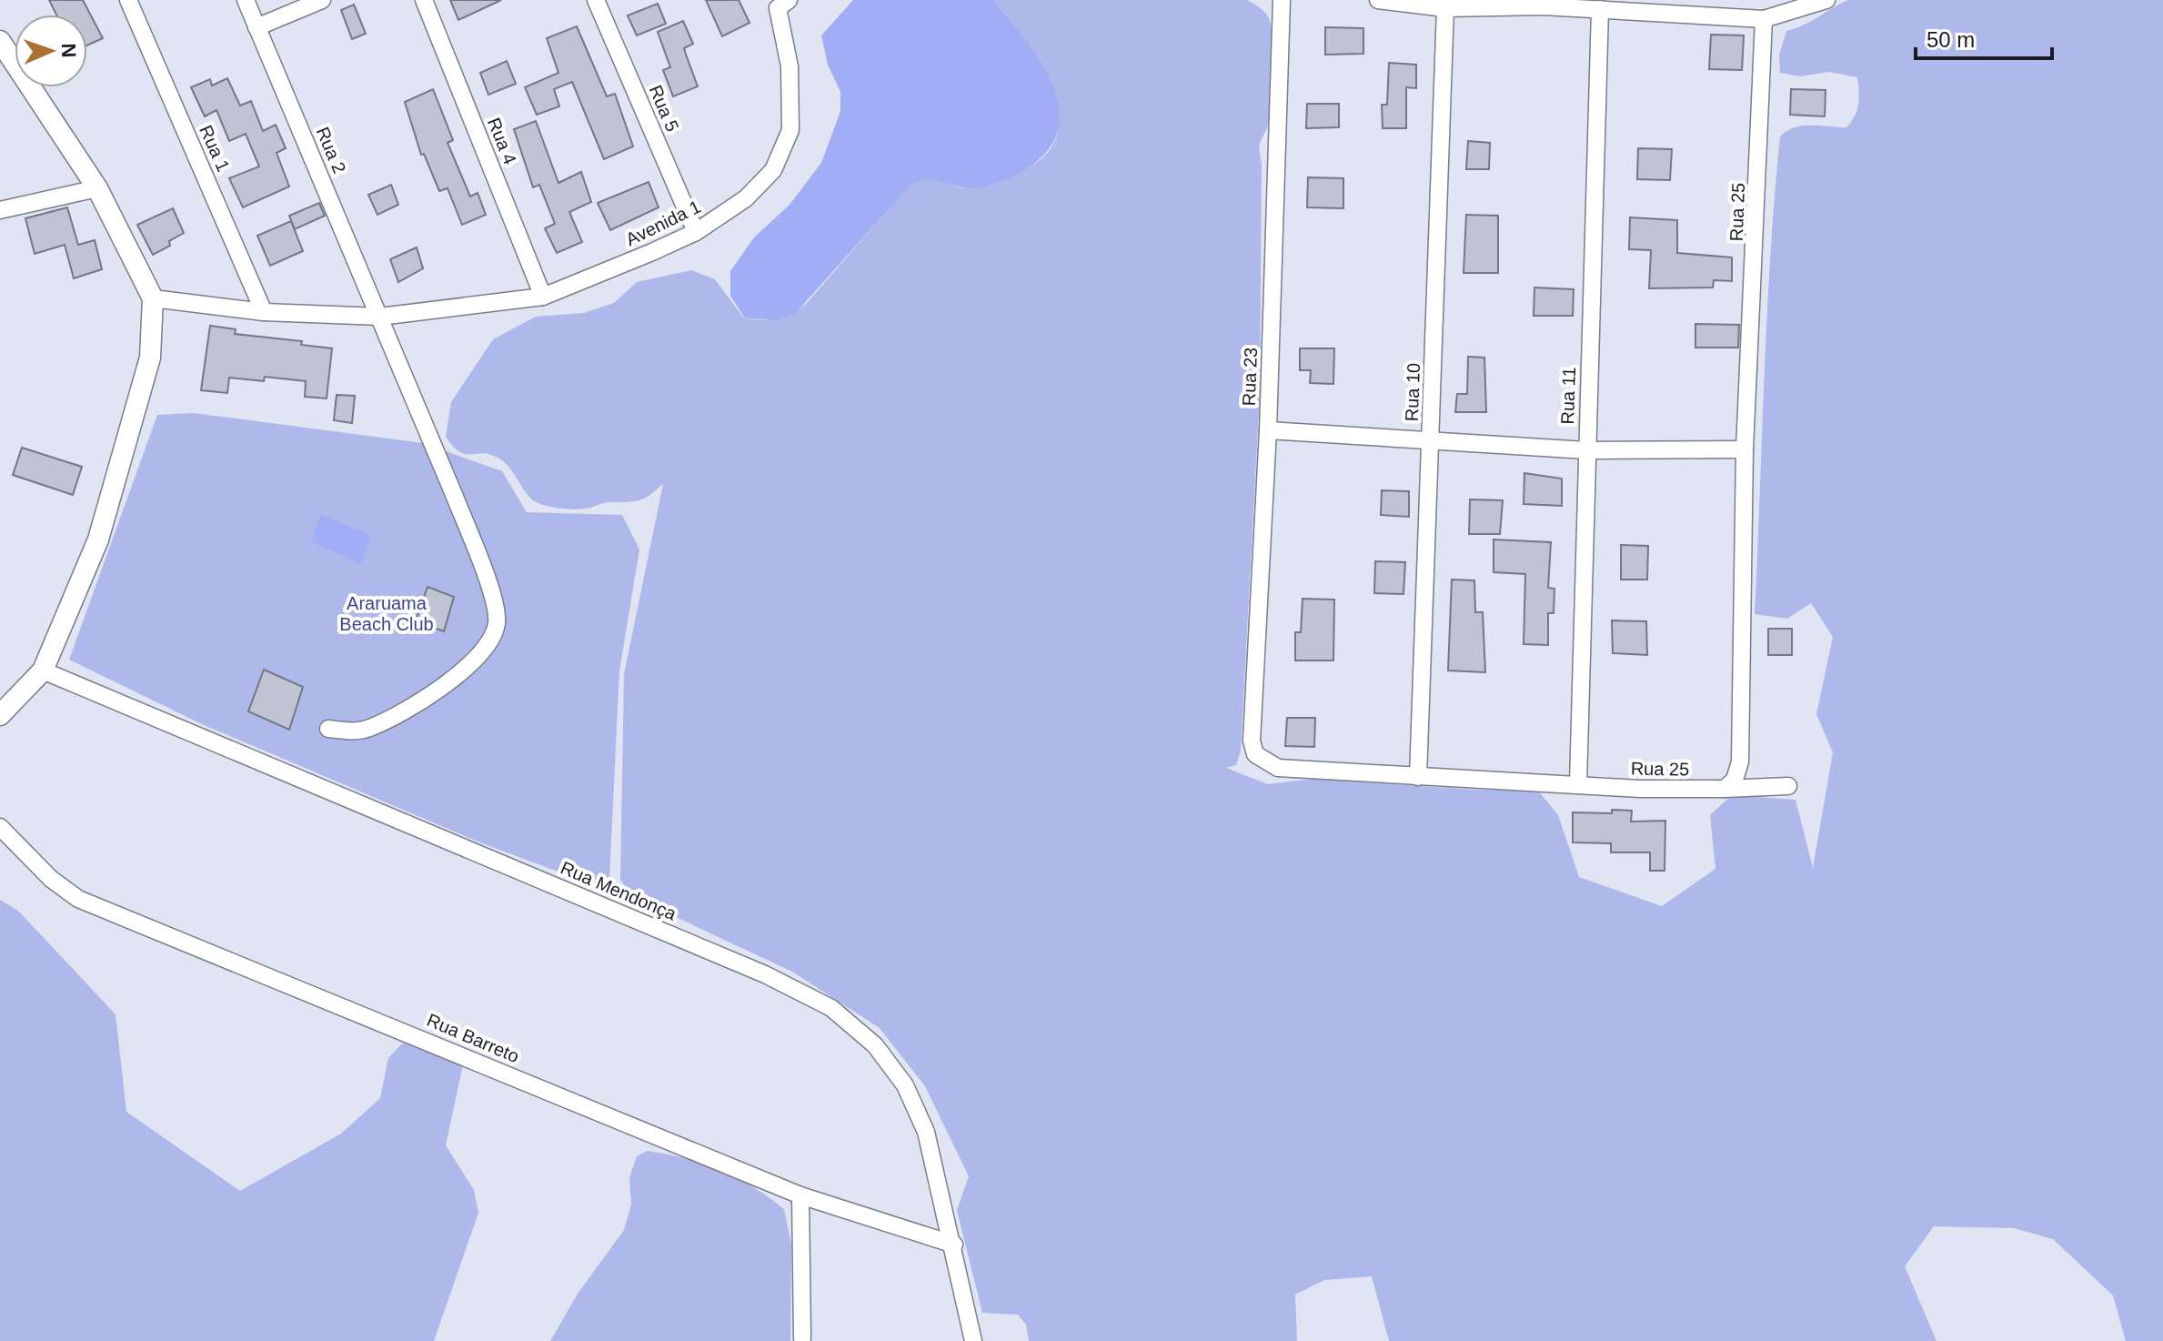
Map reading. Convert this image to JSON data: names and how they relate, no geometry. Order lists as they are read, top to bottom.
{
  "streets": {
    "street": [
      "Rua 5",
      "Rua 4",
      "Rua 1",
      "Rua 2",
      "Rua 25",
      "Avenida 1",
      "Rua 23",
      "Rua 10",
      "Rua 11",
      "Rua Mendonça",
      "Rua Barreto"
    ]
  },
  "crossings": [
    ["Rua 5", "Avenida 1"],
    ["Rua 4", "Avenida 1"],
    ["Rua 1", "Avenida 1"],
    ["Rua 2", "Avenida 1"],
    ["Rua 25", "Rua 23"],
    ["Rua 25", "Rua 10"],
    ["Rua 25", "Rua 11"],
    ["Rua Mendonça", "Rua Barreto"]
  ],
  "parks": ["Araruama Beach Club"],
  "scale_bar": "50 m",
  "north": "right"
}
